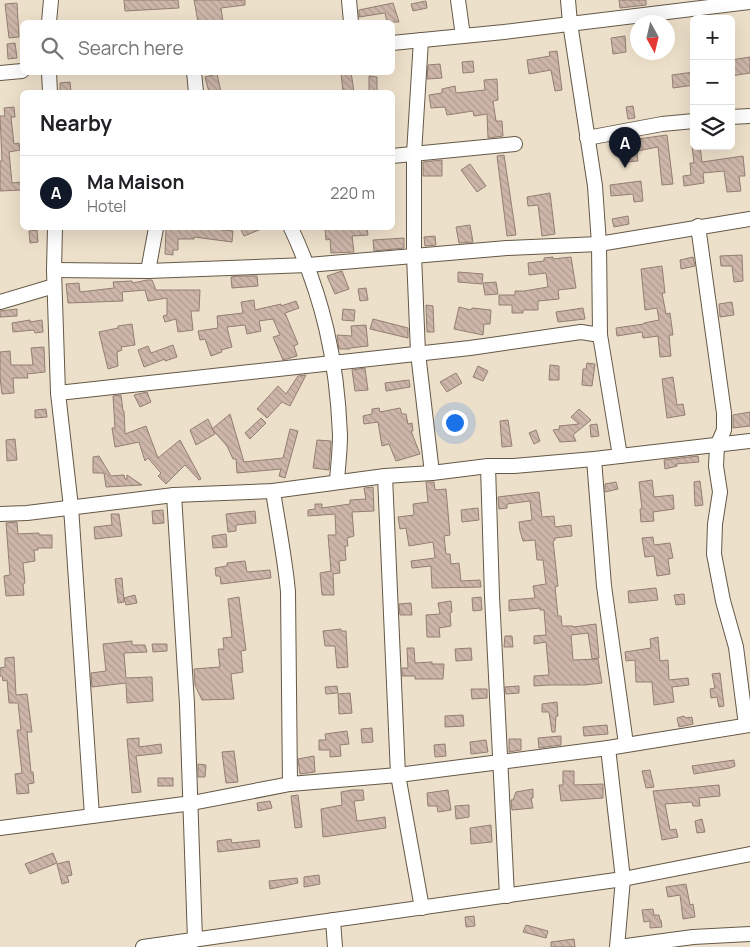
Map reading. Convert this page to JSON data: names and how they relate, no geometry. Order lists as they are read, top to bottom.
{
  "north": "bottom",
  "page": {
    "map_buttons": ["+", "−"],
    "search": "Search here",
    "heading": "Nearby",
    "pins": "A",
    "list": [
      {
        "mark": "A",
        "name": "Ma Maison",
        "note": "Hotel",
        "value": "220 m"
      }
    ]
  }
}
